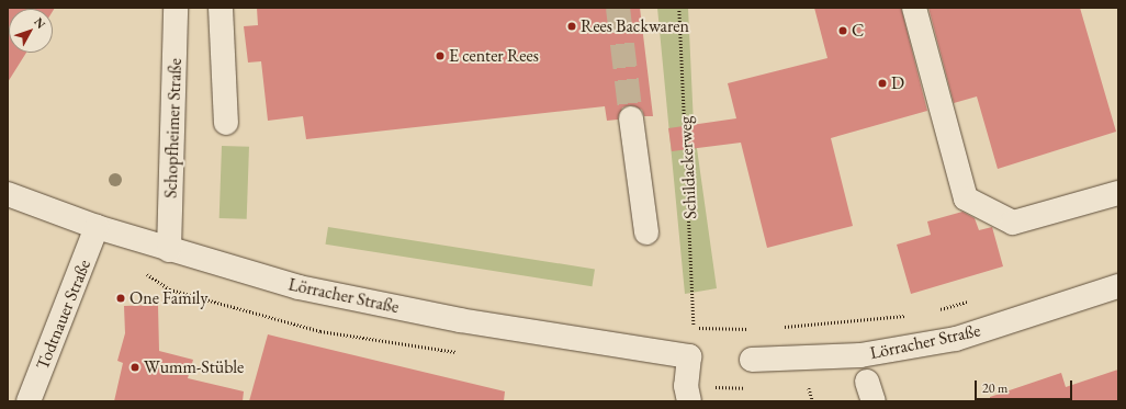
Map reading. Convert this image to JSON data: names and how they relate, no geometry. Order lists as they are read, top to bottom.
{
  "streets": {
    "street": ["Schopfheimer Straße", "Lörracher Straße", "Todtnauer Straße"],
    "path": ["Schildackerweg"]
  },
  "crossings": [
    ["Schopfheimer Straße", "Lörracher Straße"],
    ["Lörracher Straße", "Todtnauer Straße"]
  ],
  "places": [
    "Rees Backwaren",
    "C",
    "E center Rees",
    "D",
    "One Family",
    "Wumm-Stüble"
  ],
  "scale_bar": "20 m",
  "north": "top right"
}
